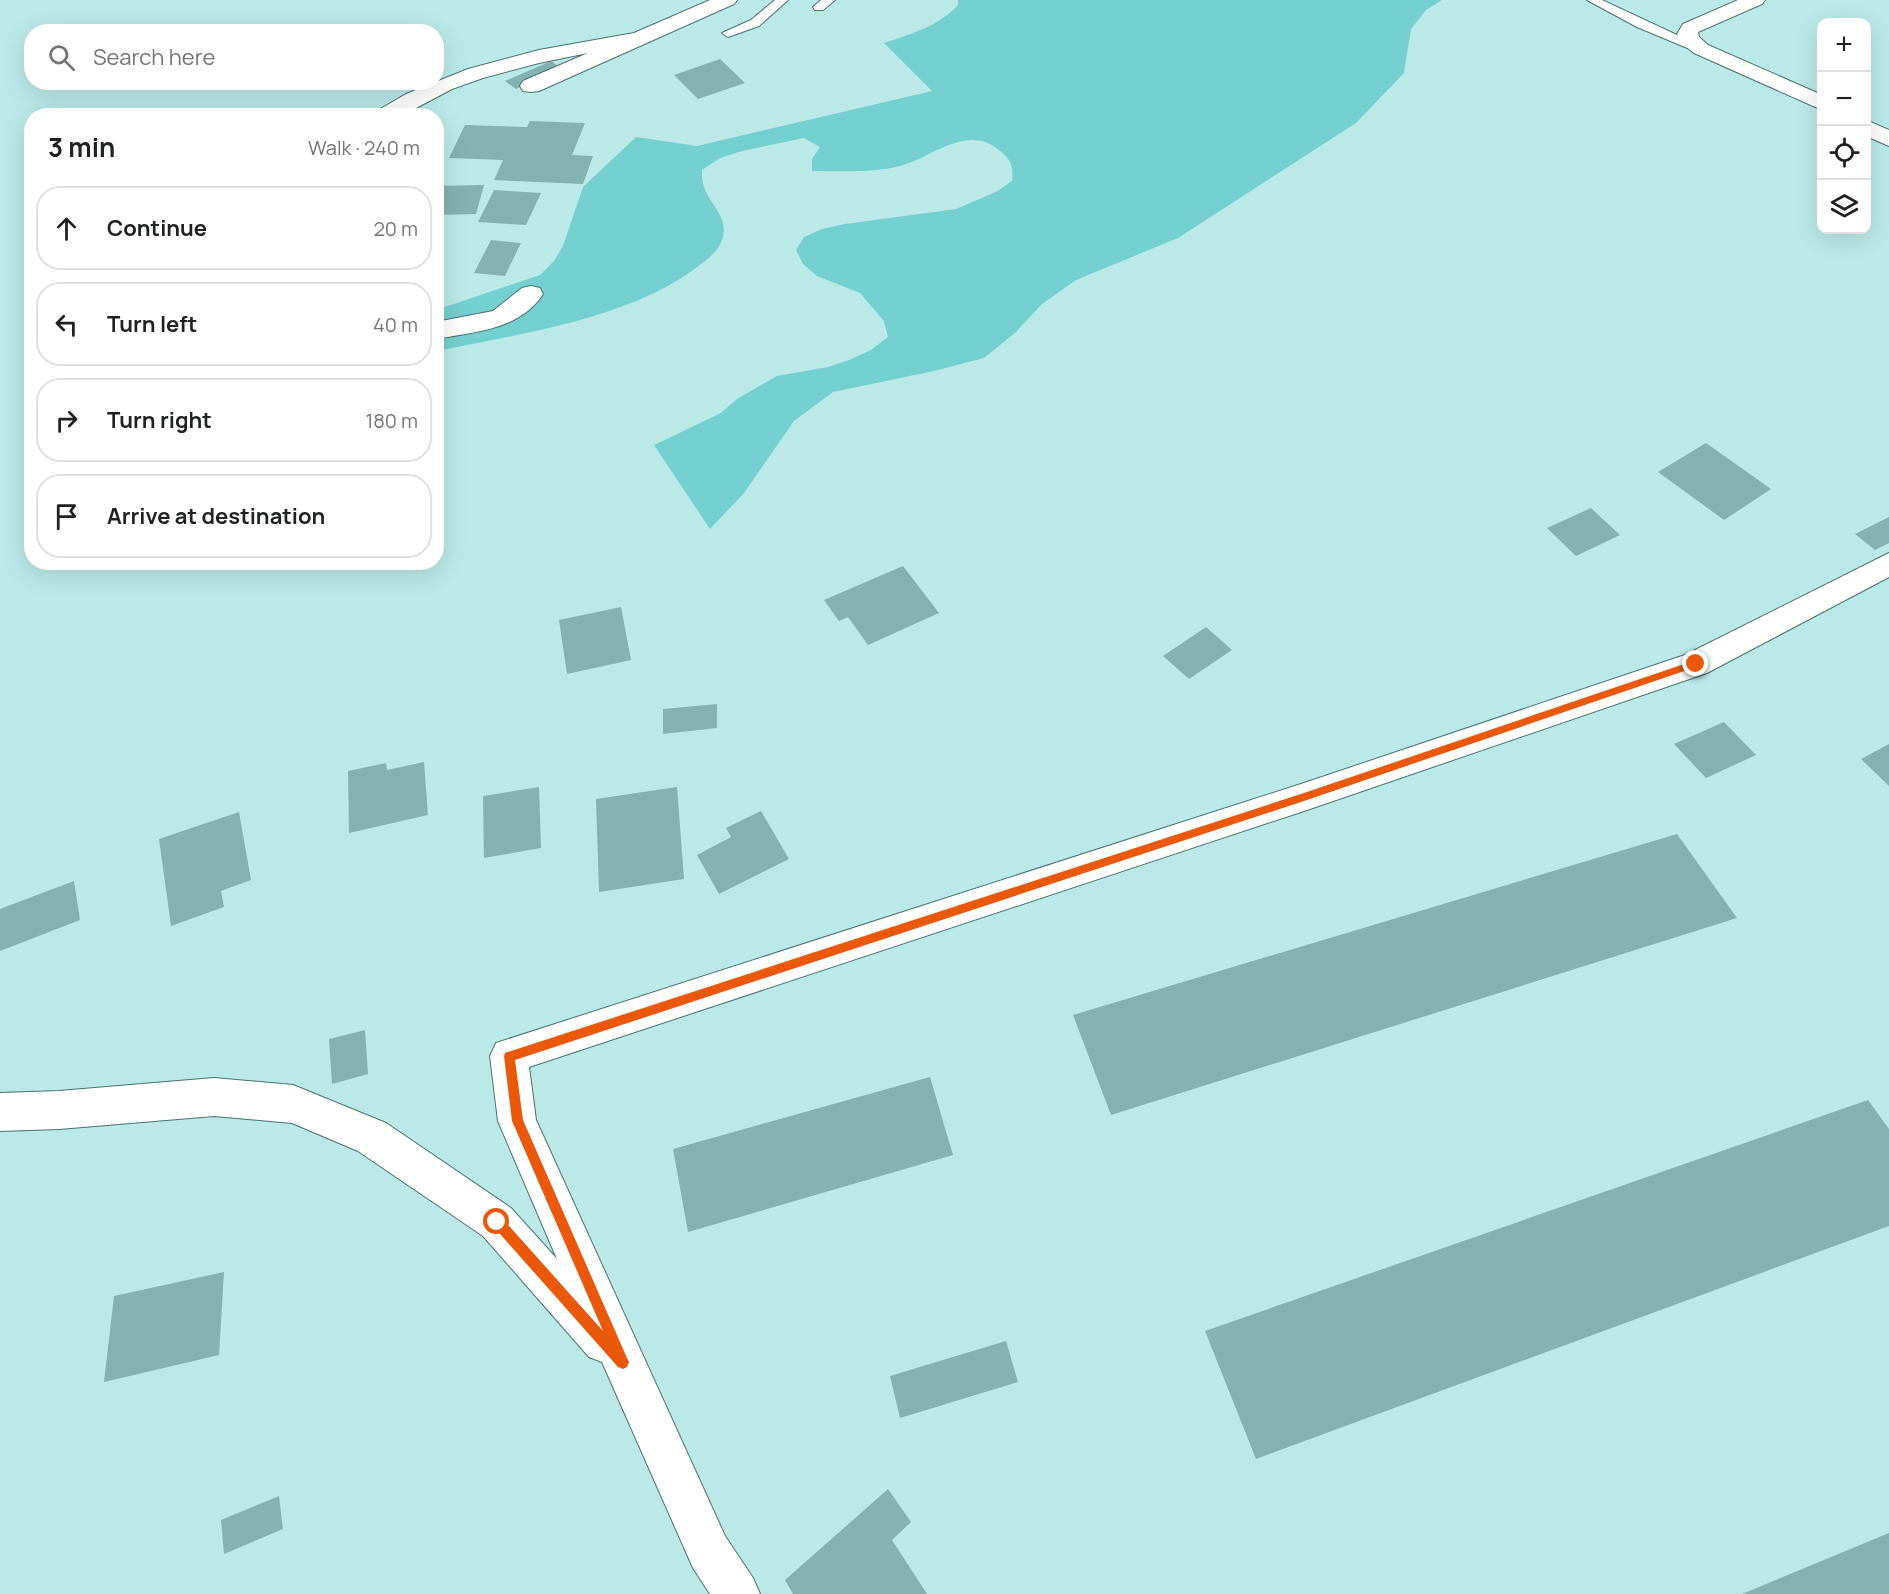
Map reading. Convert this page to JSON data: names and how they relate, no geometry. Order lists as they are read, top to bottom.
{
  "page": {
    "map_buttons": ["+", "−"],
    "search": "Search here",
    "heading": ["3 min", "Walk · 240 m"],
    "list": [
      ["Continue", "20 m"],
      ["Turn left", "40 m"],
      ["Turn right", "180 m"],
      "Arrive at destination"
    ]
  }
}
